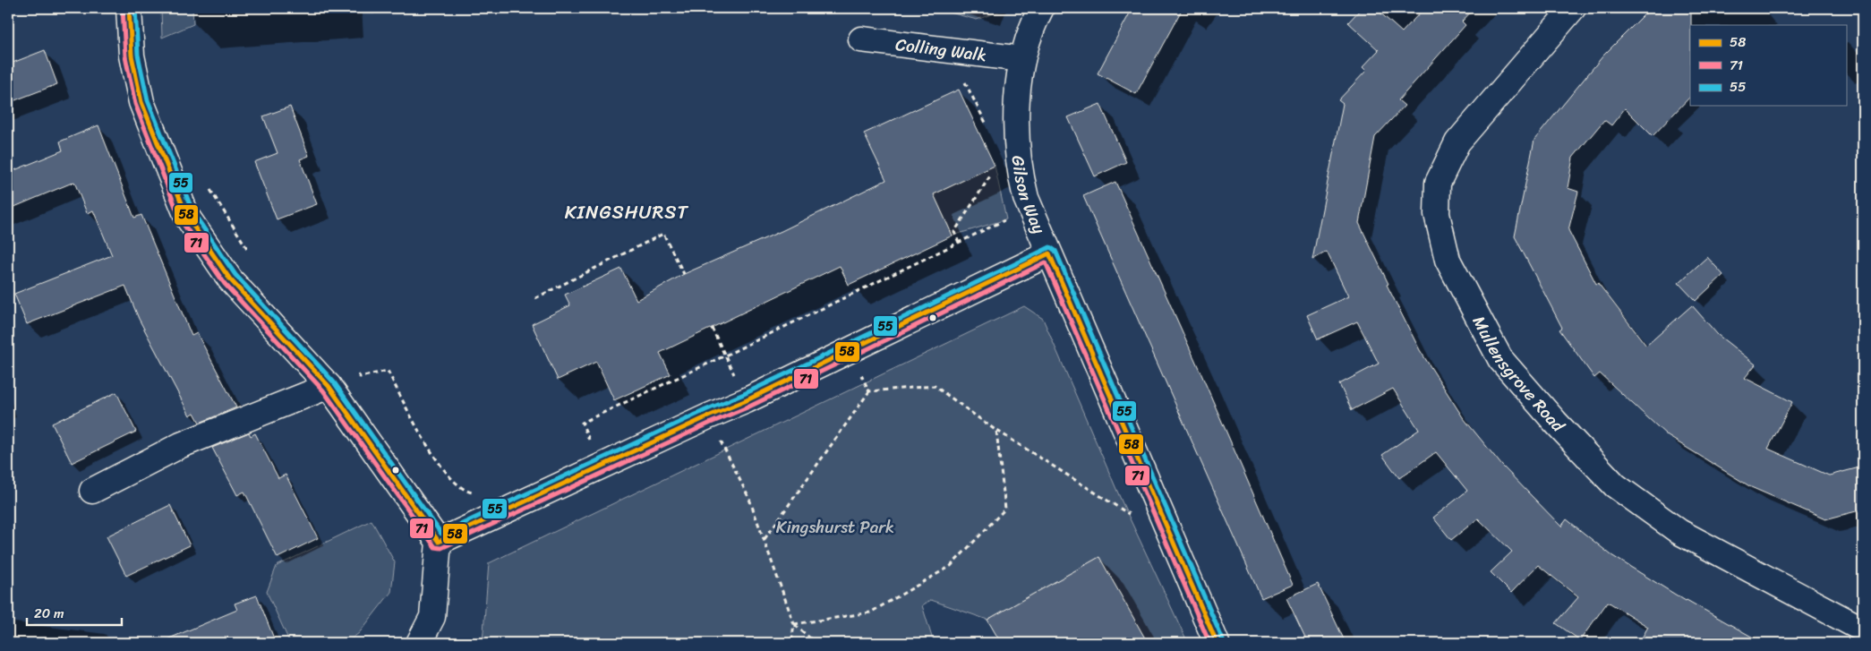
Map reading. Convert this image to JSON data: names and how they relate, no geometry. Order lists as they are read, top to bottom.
{
  "streets": {
    "street": ["Colling Walk", "Gilson Way", "Mullensgrove Road"]
  },
  "crossings": [
    ["Colling Walk", "Gilson Way"]
  ],
  "districts": ["KINGSHURST"],
  "parks": ["Kingshurst Park"],
  "lines": ["transit line 58", "transit line 71", "transit line 55"],
  "legend": ["58", "71", "55"],
  "scale_bar": "20 m"
}
